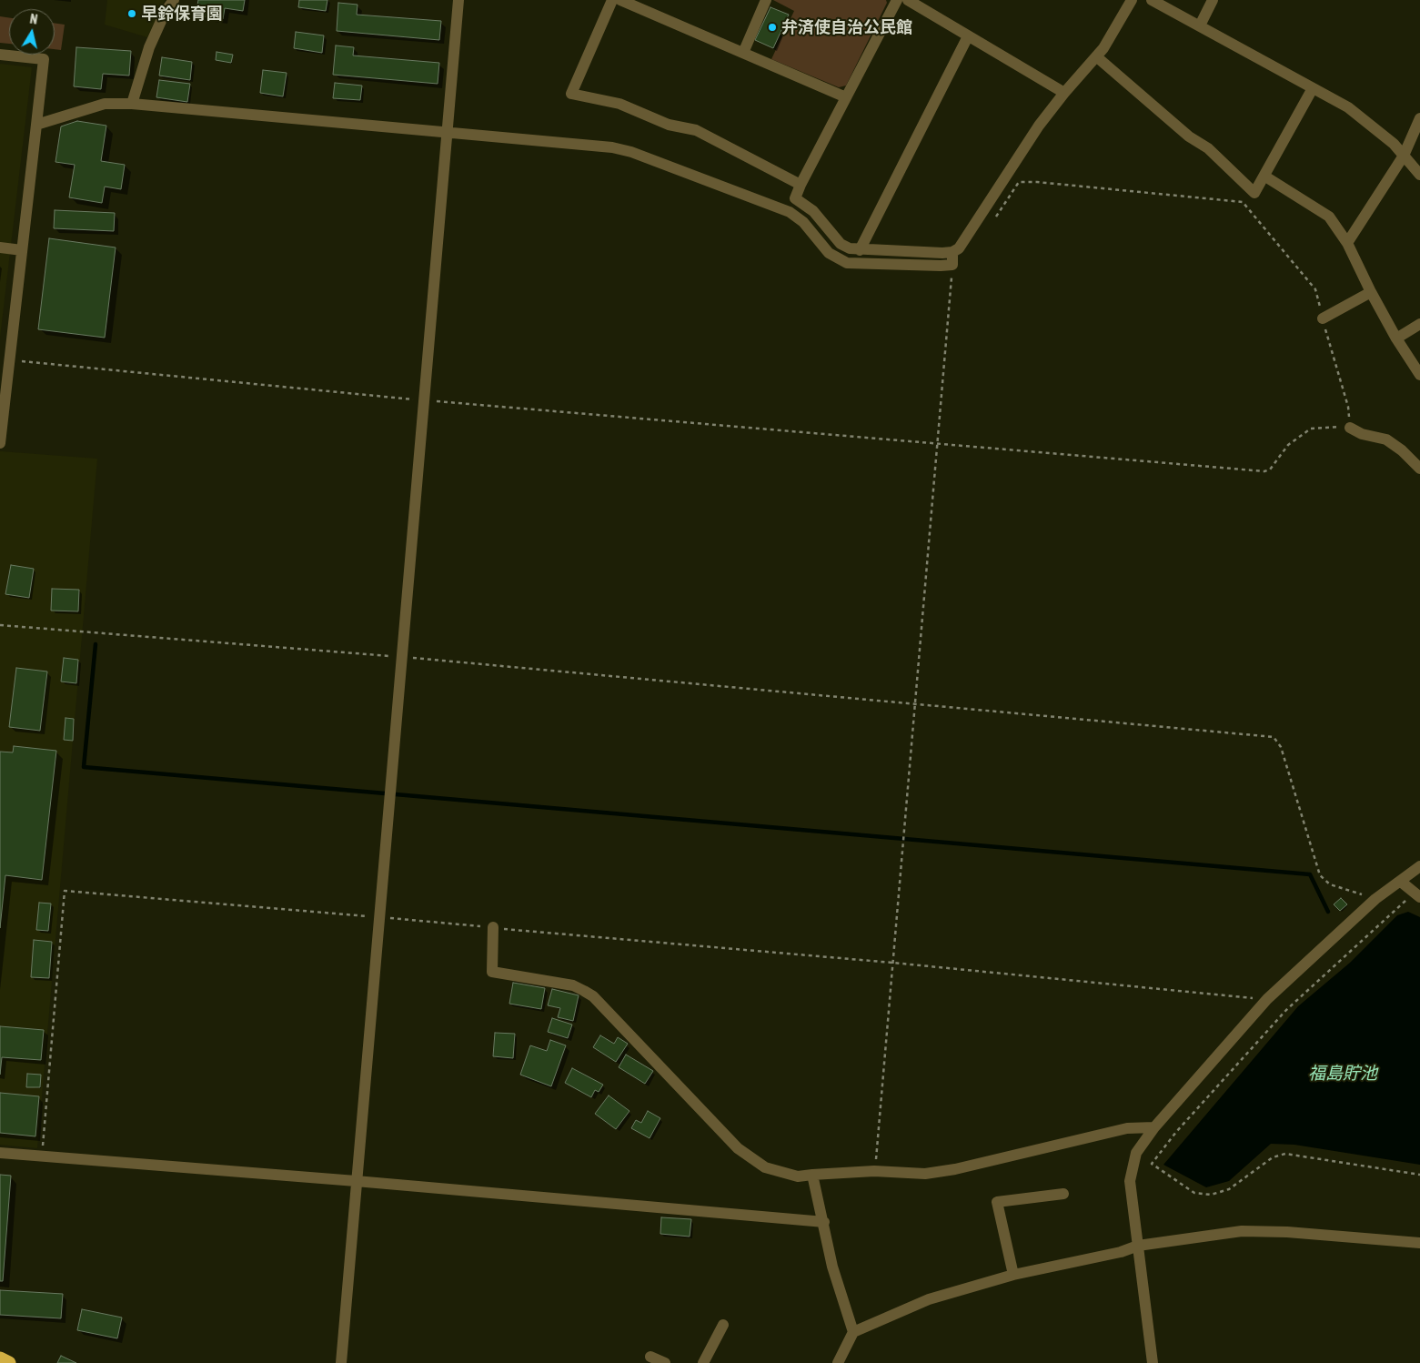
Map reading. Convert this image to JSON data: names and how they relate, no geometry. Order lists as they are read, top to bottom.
{
  "water": ["福島貯池"],
  "places": ["早鈴保育園", "弁済使自治公民館"],
  "north": "top"
}
